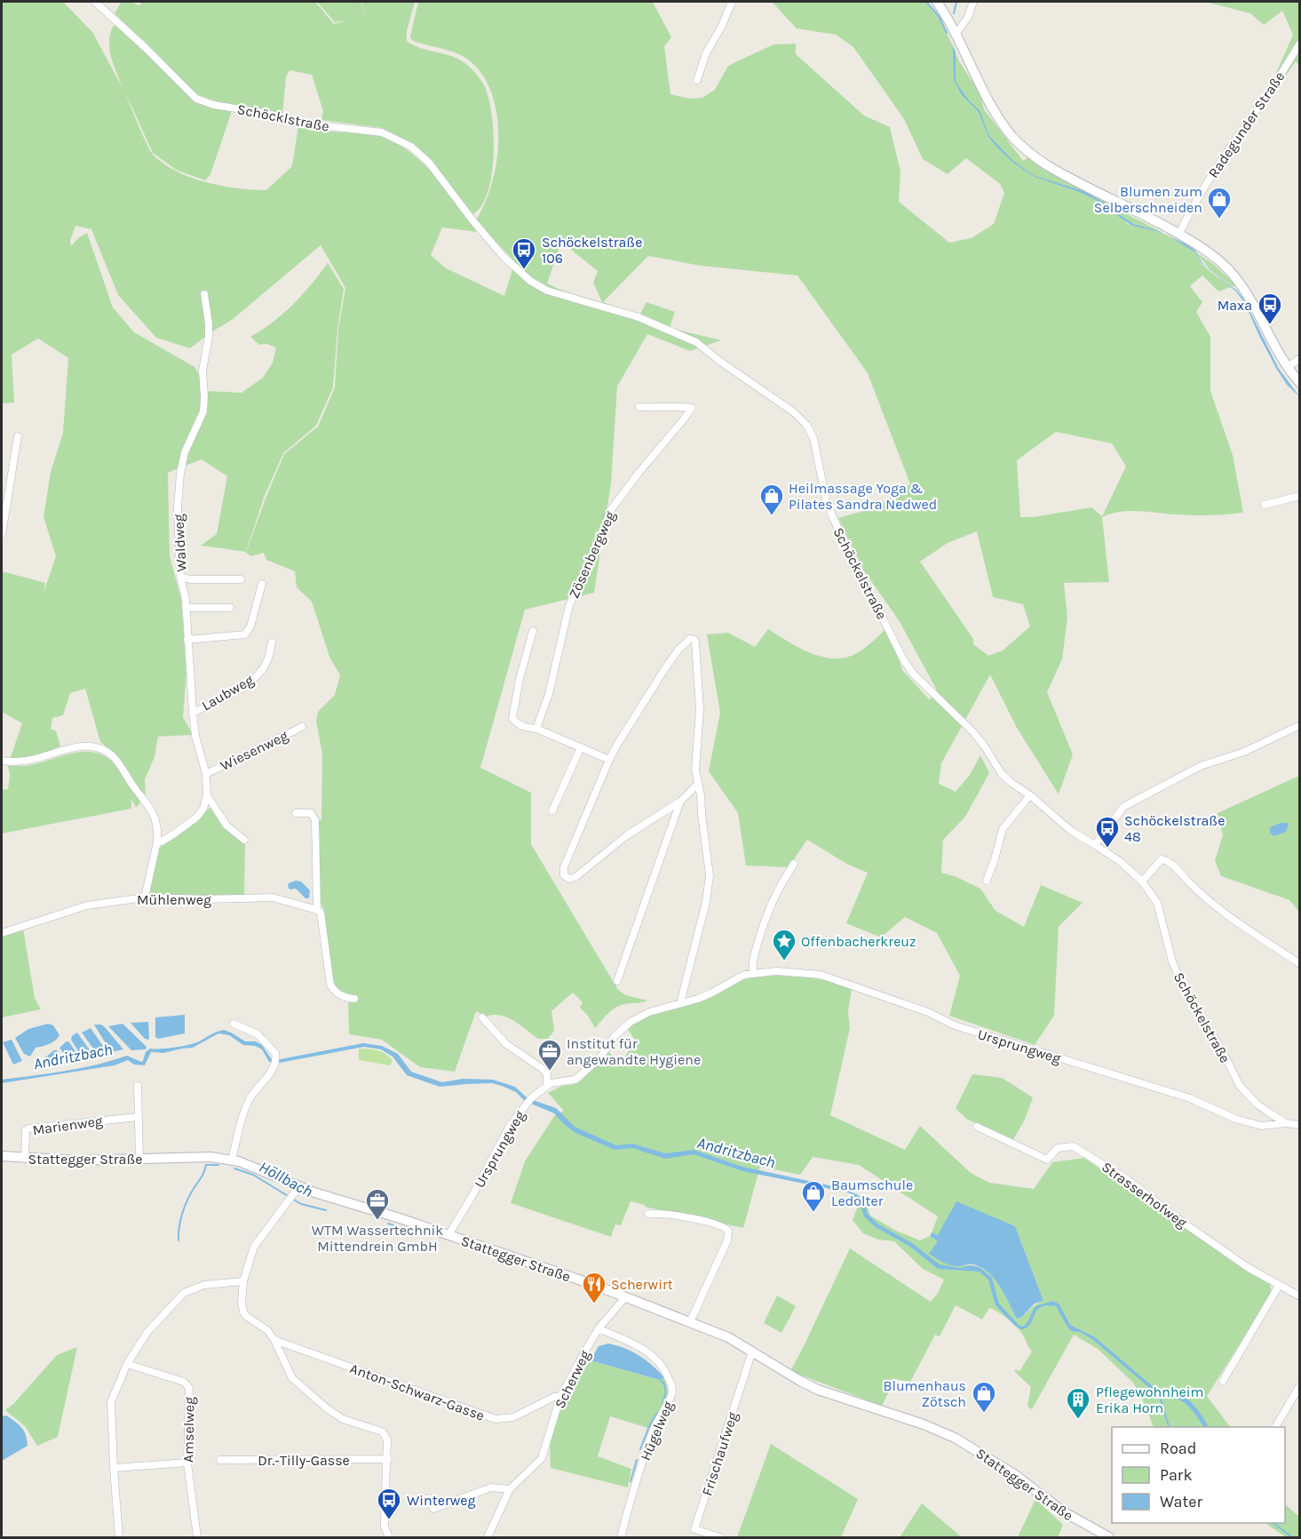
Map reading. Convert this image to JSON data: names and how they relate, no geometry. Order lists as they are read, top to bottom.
{
  "streets": {
    "main road": ["Stattegger Straße"],
    "street": [
      "Schöcklstraße",
      "Radegunder Straße",
      "Waldweg",
      "Zösenbergweg",
      "Schöckelstraße",
      "Laubweg",
      "Wiesenweg",
      "Mühlenweg",
      "Ursprungweg",
      "Marienweg",
      "Strasserhofweg",
      "Scherweg",
      "Anton-Schwarz-Gasse",
      "Amselweg",
      "Hügelweg",
      "Frischaufweg",
      "Dr.-Tilly-Gasse"
    ]
  },
  "crossings": [
    ["Schöcklstraße", "Schöckelstraße"],
    ["Waldweg", "Laubweg"],
    ["Waldweg", "Wiesenweg"],
    ["Schöckelstraße", "Ursprungweg"],
    ["Ursprungweg", "Stattegger Straße"],
    ["Marienweg", "Stattegger Straße"],
    ["Stattegger Straße", "Scherweg"],
    ["Stattegger Straße", "Frischaufweg"],
    ["Scherweg", "Anton-Schwarz-Gasse"],
    ["Scherweg", "Hügelweg"]
  ],
  "water": ["Andritzbach", "Höllbach"],
  "places": {
    "shop": [
      "Blumen zum Selberschneiden",
      "Heilmassage Yoga & Pilates Sandra Nedwed",
      "Baumschule Ledolter",
      "Blumenhaus Zötsch"
    ],
    "bus stop": [
      "Schöckelstraße 106",
      "Maxa",
      "Schöckelstraße 48",
      "Winterweg"
    ],
    "place": ["Offenbacherkreuz"],
    "office": ["Institut für angewandte Hygiene", "WTM Wassertechnik Mittendrein GmbH"],
    "restaurant": ["Scherwirt"],
    "building": ["Pflegewohnheim Erika Horn"]
  },
  "legend": ["Road", "Park", "Water"]
}
